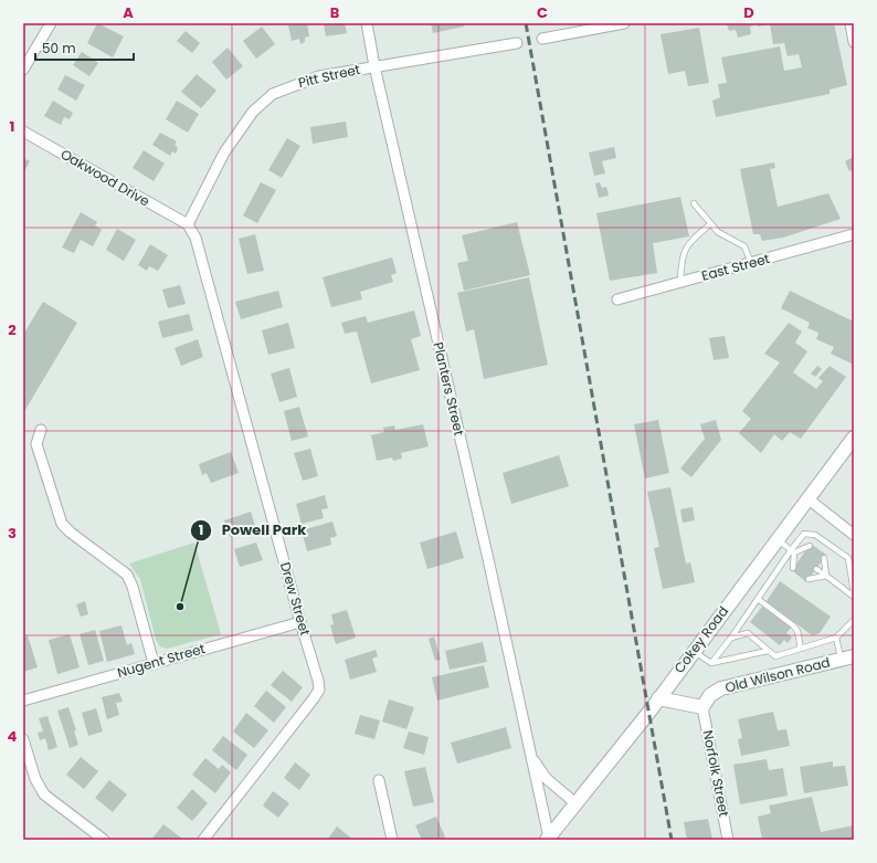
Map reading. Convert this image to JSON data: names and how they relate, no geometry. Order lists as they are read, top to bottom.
{
  "streets": {
    "street": [
      "Pitt Street",
      "Oakwood Drive",
      "East Street",
      "Planters Street",
      "Drew Street",
      "Cokey Road",
      "Nugent Street",
      "Old Wilson Road",
      "Norfolk Street"
    ]
  },
  "crossings": [
    ["Pitt Street", "Oakwood Drive"],
    ["Pitt Street", "Planters Street"],
    ["Pitt Street", "Drew Street"],
    ["Oakwood Drive", "Drew Street"],
    ["Planters Street", "Cokey Road"],
    ["Drew Street", "Nugent Street"],
    ["Old Wilson Road", "Norfolk Street"]
  ],
  "places": ["Powell Park"],
  "scale_bar": "50 m",
  "grid": {
    "columns": [
      "A",
      "B",
      "C",
      "D"
    ],
    "rows": [
      "1",
      "2",
      "3",
      "4"
    ]
  }
}
